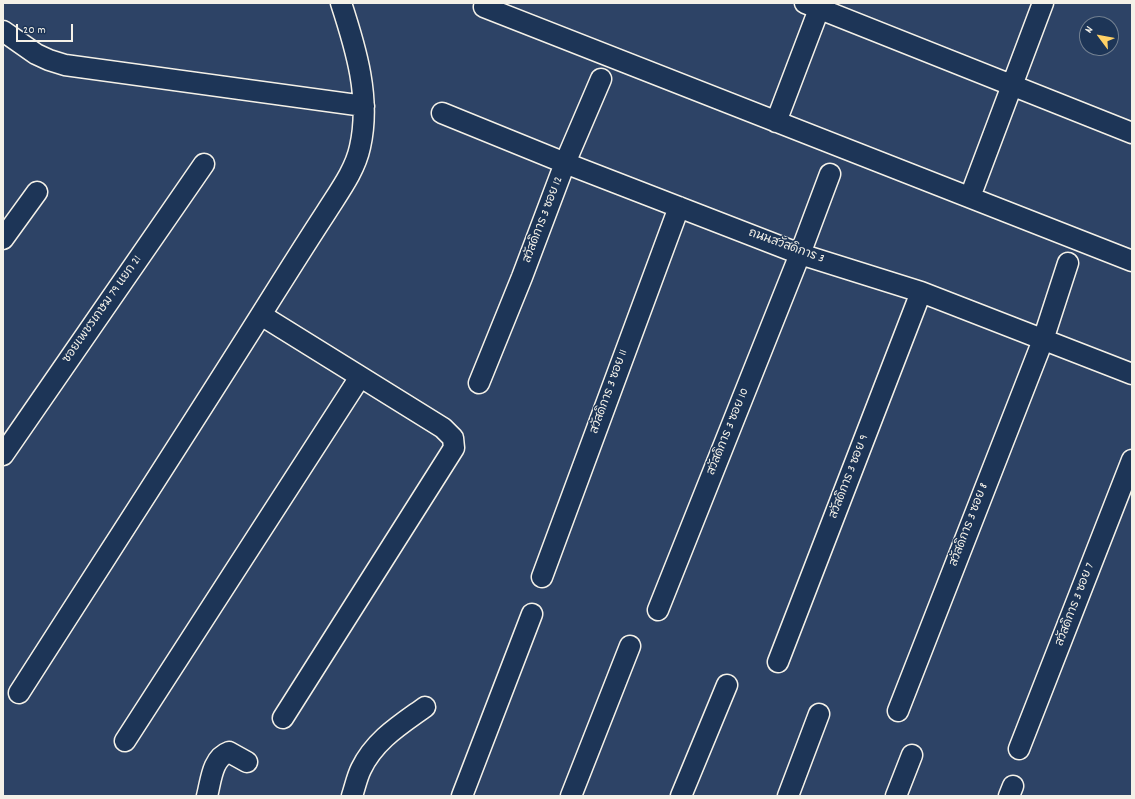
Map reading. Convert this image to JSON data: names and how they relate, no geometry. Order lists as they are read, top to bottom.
{
  "streets": {
    "street": [
      "สวัสดิการ 3 ซอย 12",
      "ถนนสวัสดิการ 3",
      "ซอยเพชรเกษม 79 แยก 21",
      "สวัสดิการ 3 ซอย 11",
      "สวัสดิการ 3 ซอย 10",
      "สวัสดิการ 3 ซอย 9",
      "สวัสดิการ 3 ซอย 8",
      "สวัสดิการ 3 ซอย 7"
    ]
  },
  "crossings": [
    ["สวัสดิการ 3 ซอย 12", "ถนนสวัสดิการ 3"],
    ["ถนนสวัสดิการ 3", "สวัสดิการ 3 ซอย 11"],
    ["ถนนสวัสดิการ 3", "สวัสดิการ 3 ซอย 10"],
    ["ถนนสวัสดิการ 3", "สวัสดิการ 3 ซอย 9"],
    ["ถนนสวัสดิการ 3", "สวัสดิการ 3 ซอย 8"]
  ],
  "scale_bar": "20 m",
  "north": "top left"
}
